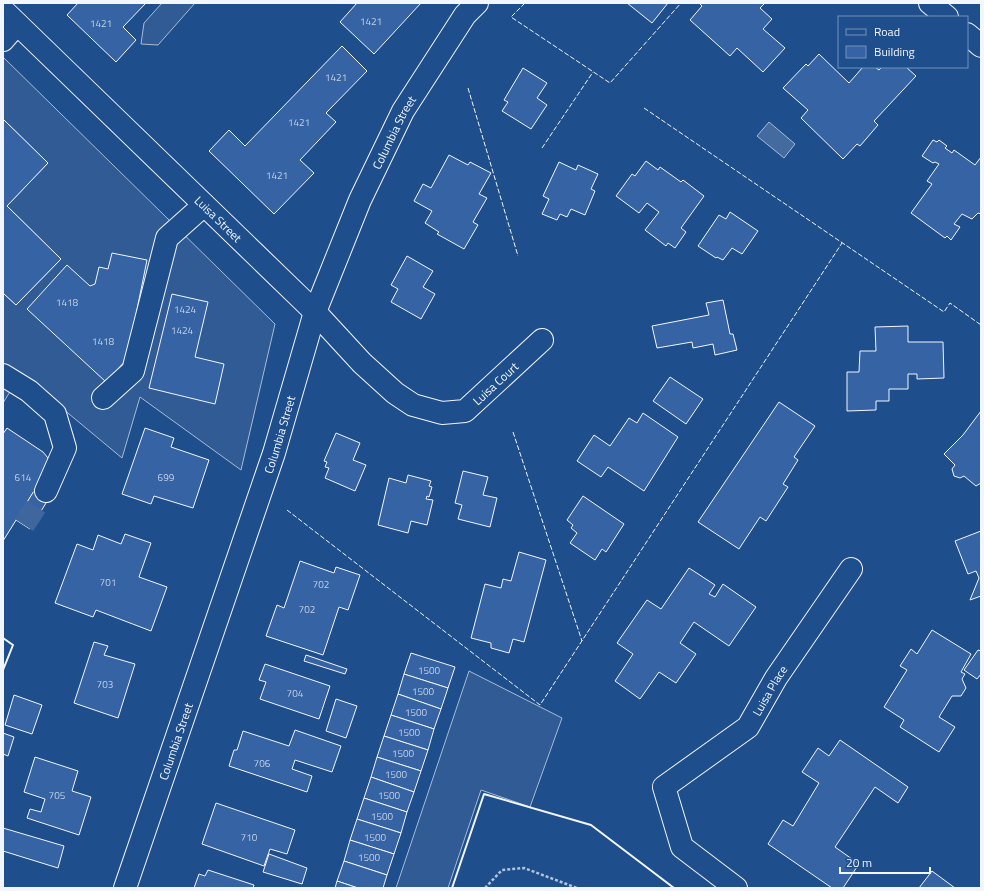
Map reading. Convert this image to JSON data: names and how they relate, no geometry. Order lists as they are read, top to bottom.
{
  "streets": {
    "street": [
      "Columbia Street",
      "Luisa Street",
      "Luisa Court",
      "Luisa Place"
    ]
  },
  "crossings": [
    ["Columbia Street", "Luisa Street"],
    ["Luisa Street", "Luisa Court"]
  ],
  "house_numbers": [
    "1421",
    "1421",
    "1421",
    "1421",
    "1421",
    "1418",
    "1424",
    "1424",
    "1418",
    "614",
    "699",
    "701",
    "702",
    "702",
    "1500",
    "703",
    "1500",
    "704",
    "1500",
    "1500",
    "1500",
    "706",
    "1500",
    "705",
    "1500",
    "1500",
    "710",
    "1500",
    "1500"
  ],
  "legend": ["Road", "Building"],
  "scale_bar": "20 m"
}
